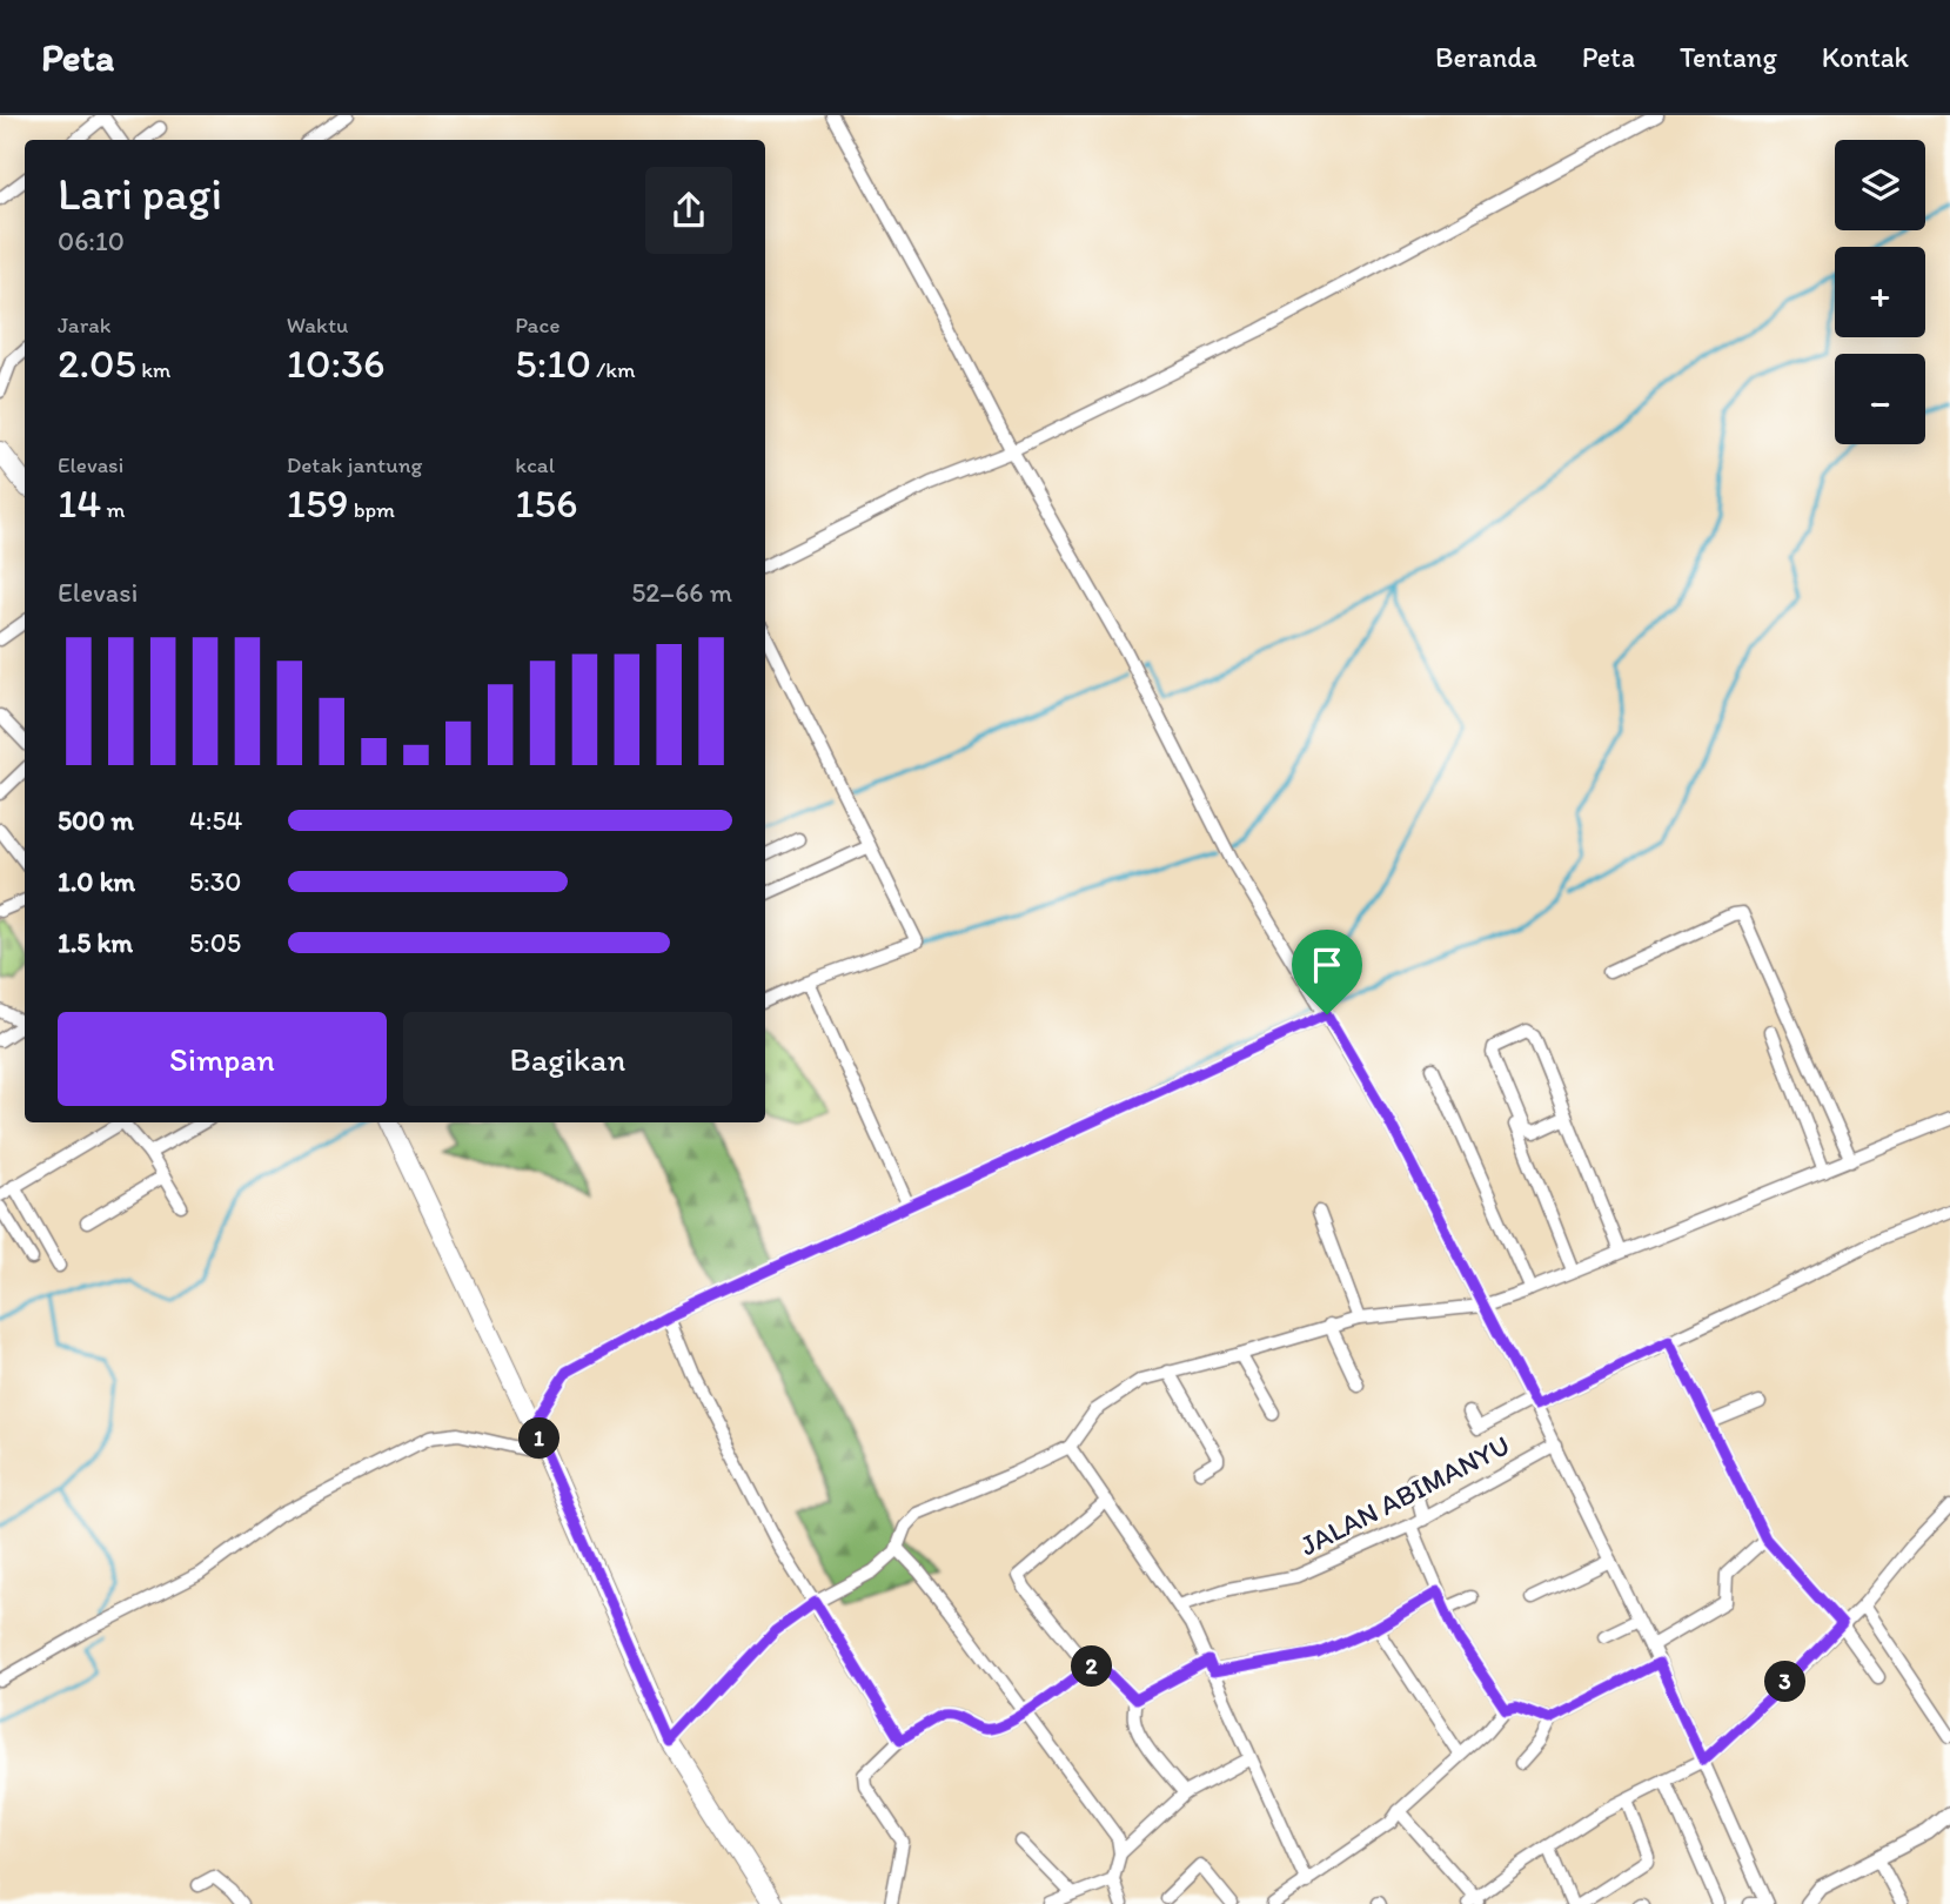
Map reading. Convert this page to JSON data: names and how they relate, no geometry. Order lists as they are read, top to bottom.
{
  "streets": {
    "street": ["JALAN ABIMANYU"]
  },
  "page": {
    "header": "Peta",
    "nav": [
      "Beranda",
      "Peta",
      "Tentang",
      "Kontak"
    ],
    "map_buttons": ["+", "−"],
    "heading": ["Lari pagi", "06:10"],
    "stats": [
      ["Jarak", "2.05 km"],
      ["Waktu", "10:36"],
      ["Pace", "5:10 /km"],
      ["Elevasi", "14 m"],
      ["Detak jantung", "159 bpm"],
      ["kcal", "156"]
    ],
    "chart": ["Elevasi", "52–66 m"],
    "list": [
      {
        "name": "500 m",
        "note": "4:54"
      },
      {
        "name": "1.0 km",
        "note": "5:30"
      },
      {
        "name": "1.5 km",
        "note": "5:05"
      }
    ],
    "buttons": ["Simpan", "Bagikan"],
    "pins": ["1", "2", "3"]
  }
}
